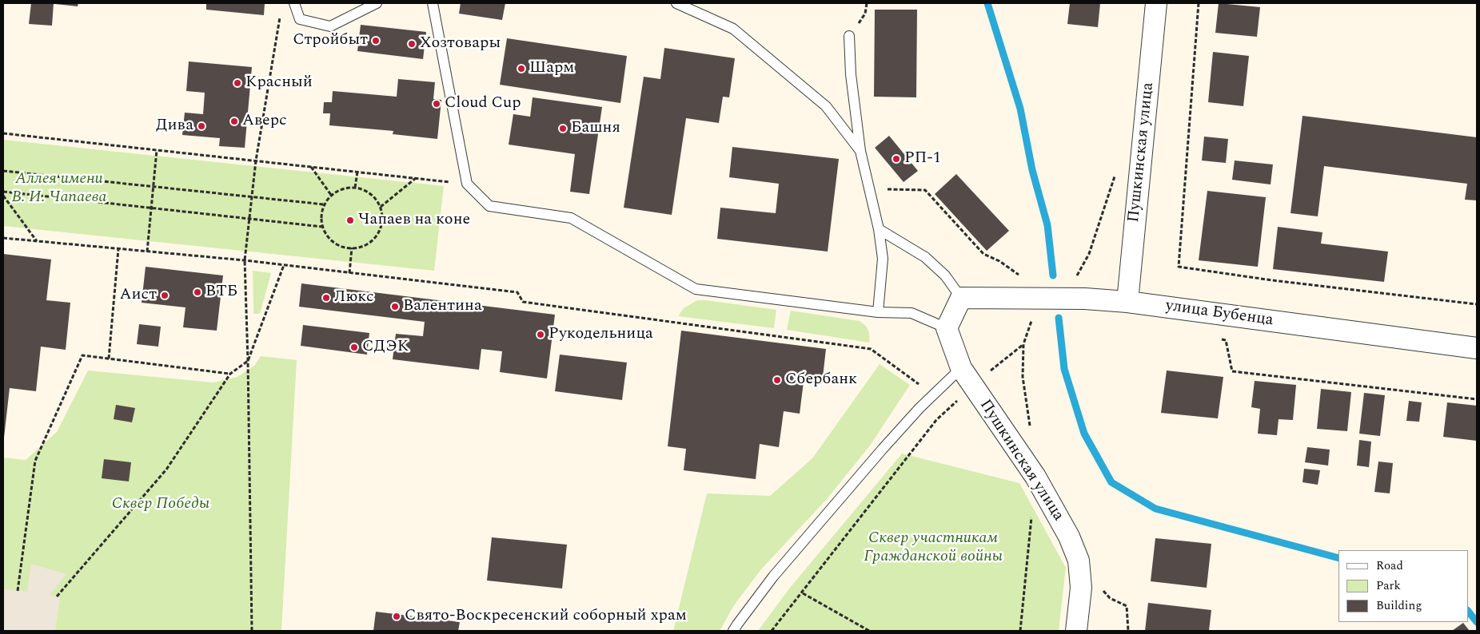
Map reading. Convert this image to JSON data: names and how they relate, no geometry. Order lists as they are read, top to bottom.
{
  "streets": {
    "street": ["Пушкинская улица", "улица Бубенца"]
  },
  "crossings": [
    ["Пушкинская улица", "улица Бубенца"]
  ],
  "parks": ["Аллея имени В. И. Чапаева", "Сквер Победы", "Сквер участникам Гражданской войны"],
  "places": [
    "Стройбыт",
    "Хозтовары",
    "Шарм",
    "Красный",
    "Cloud Cup",
    "Аверс",
    "Дива",
    "Башня",
    "РП-1",
    "Чапаев на коне",
    "ВТБ",
    "Аист",
    "Люкс",
    "Валентина",
    "Рукодельница",
    "СДЭК",
    "Сбербанк",
    "Свято-Воскресенский соборный храм"
  ],
  "legend": ["Road", "Park", "Building"]
}
